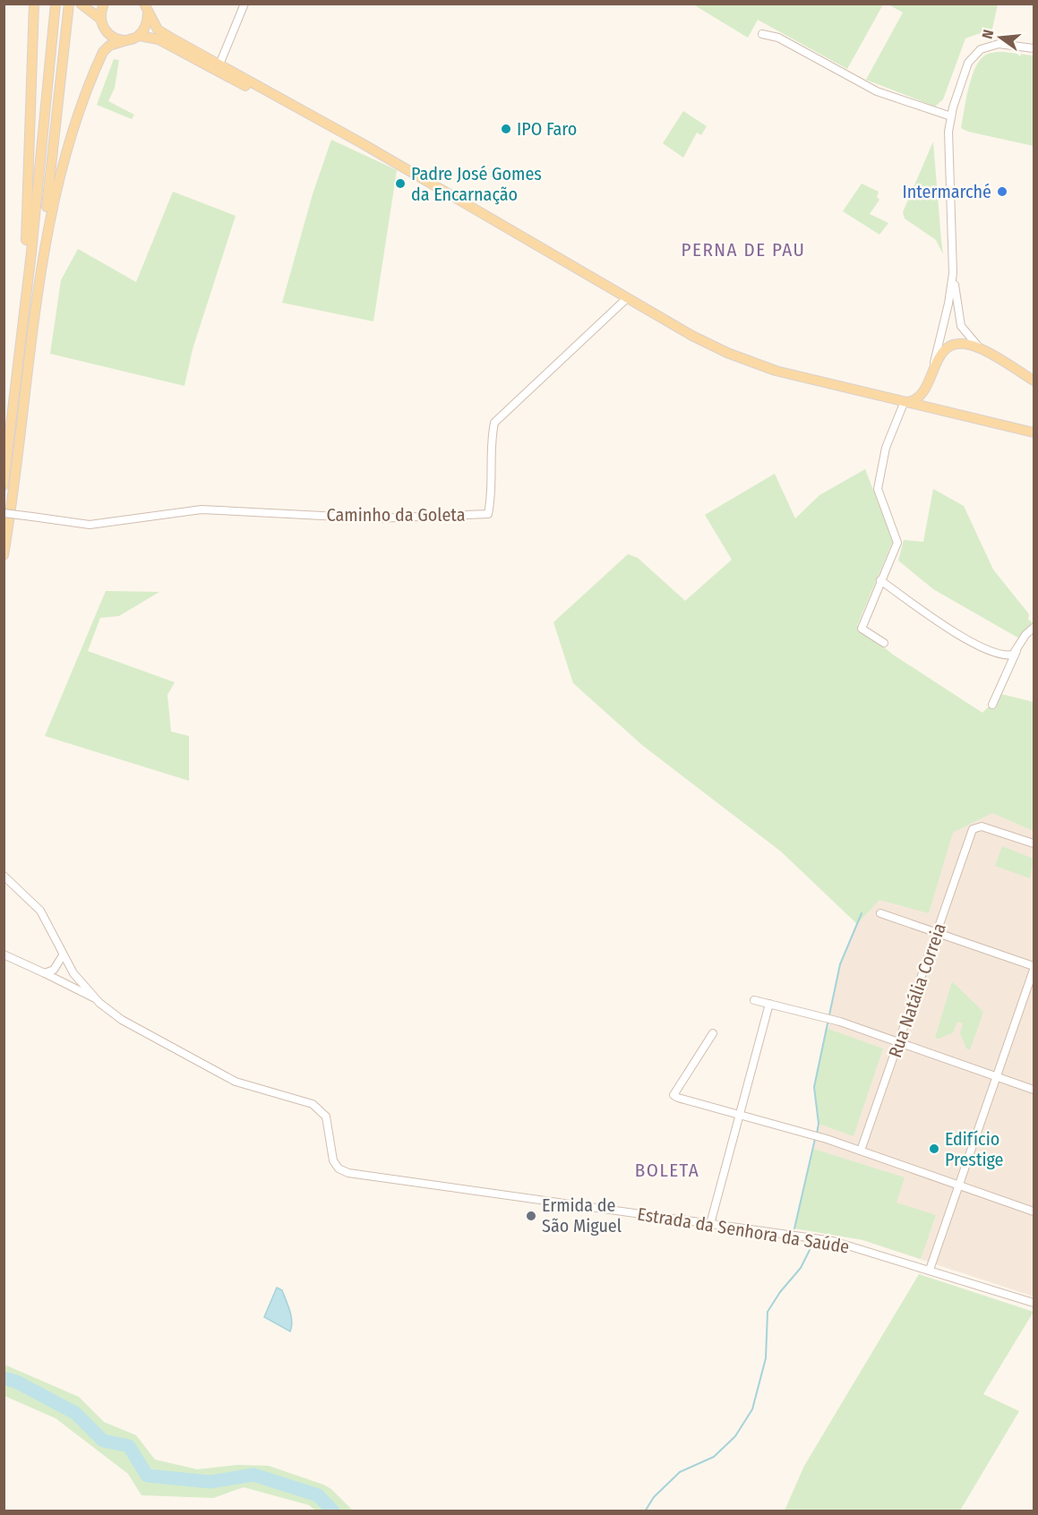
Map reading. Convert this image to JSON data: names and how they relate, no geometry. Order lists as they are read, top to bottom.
{
  "streets": {
    "street": ["Caminho da Goleta", "Rua Natália Correia", "Estrada da Senhora da Saúde"]
  },
  "districts": ["PERNA DE PAU", "BOLETA"],
  "places": [
    "IPO Faro",
    "Padre José Gomes da Encarnação",
    "Intermarché",
    "Edifício Prestige",
    "Ermida de São Miguel"
  ],
  "north": "left"
}
